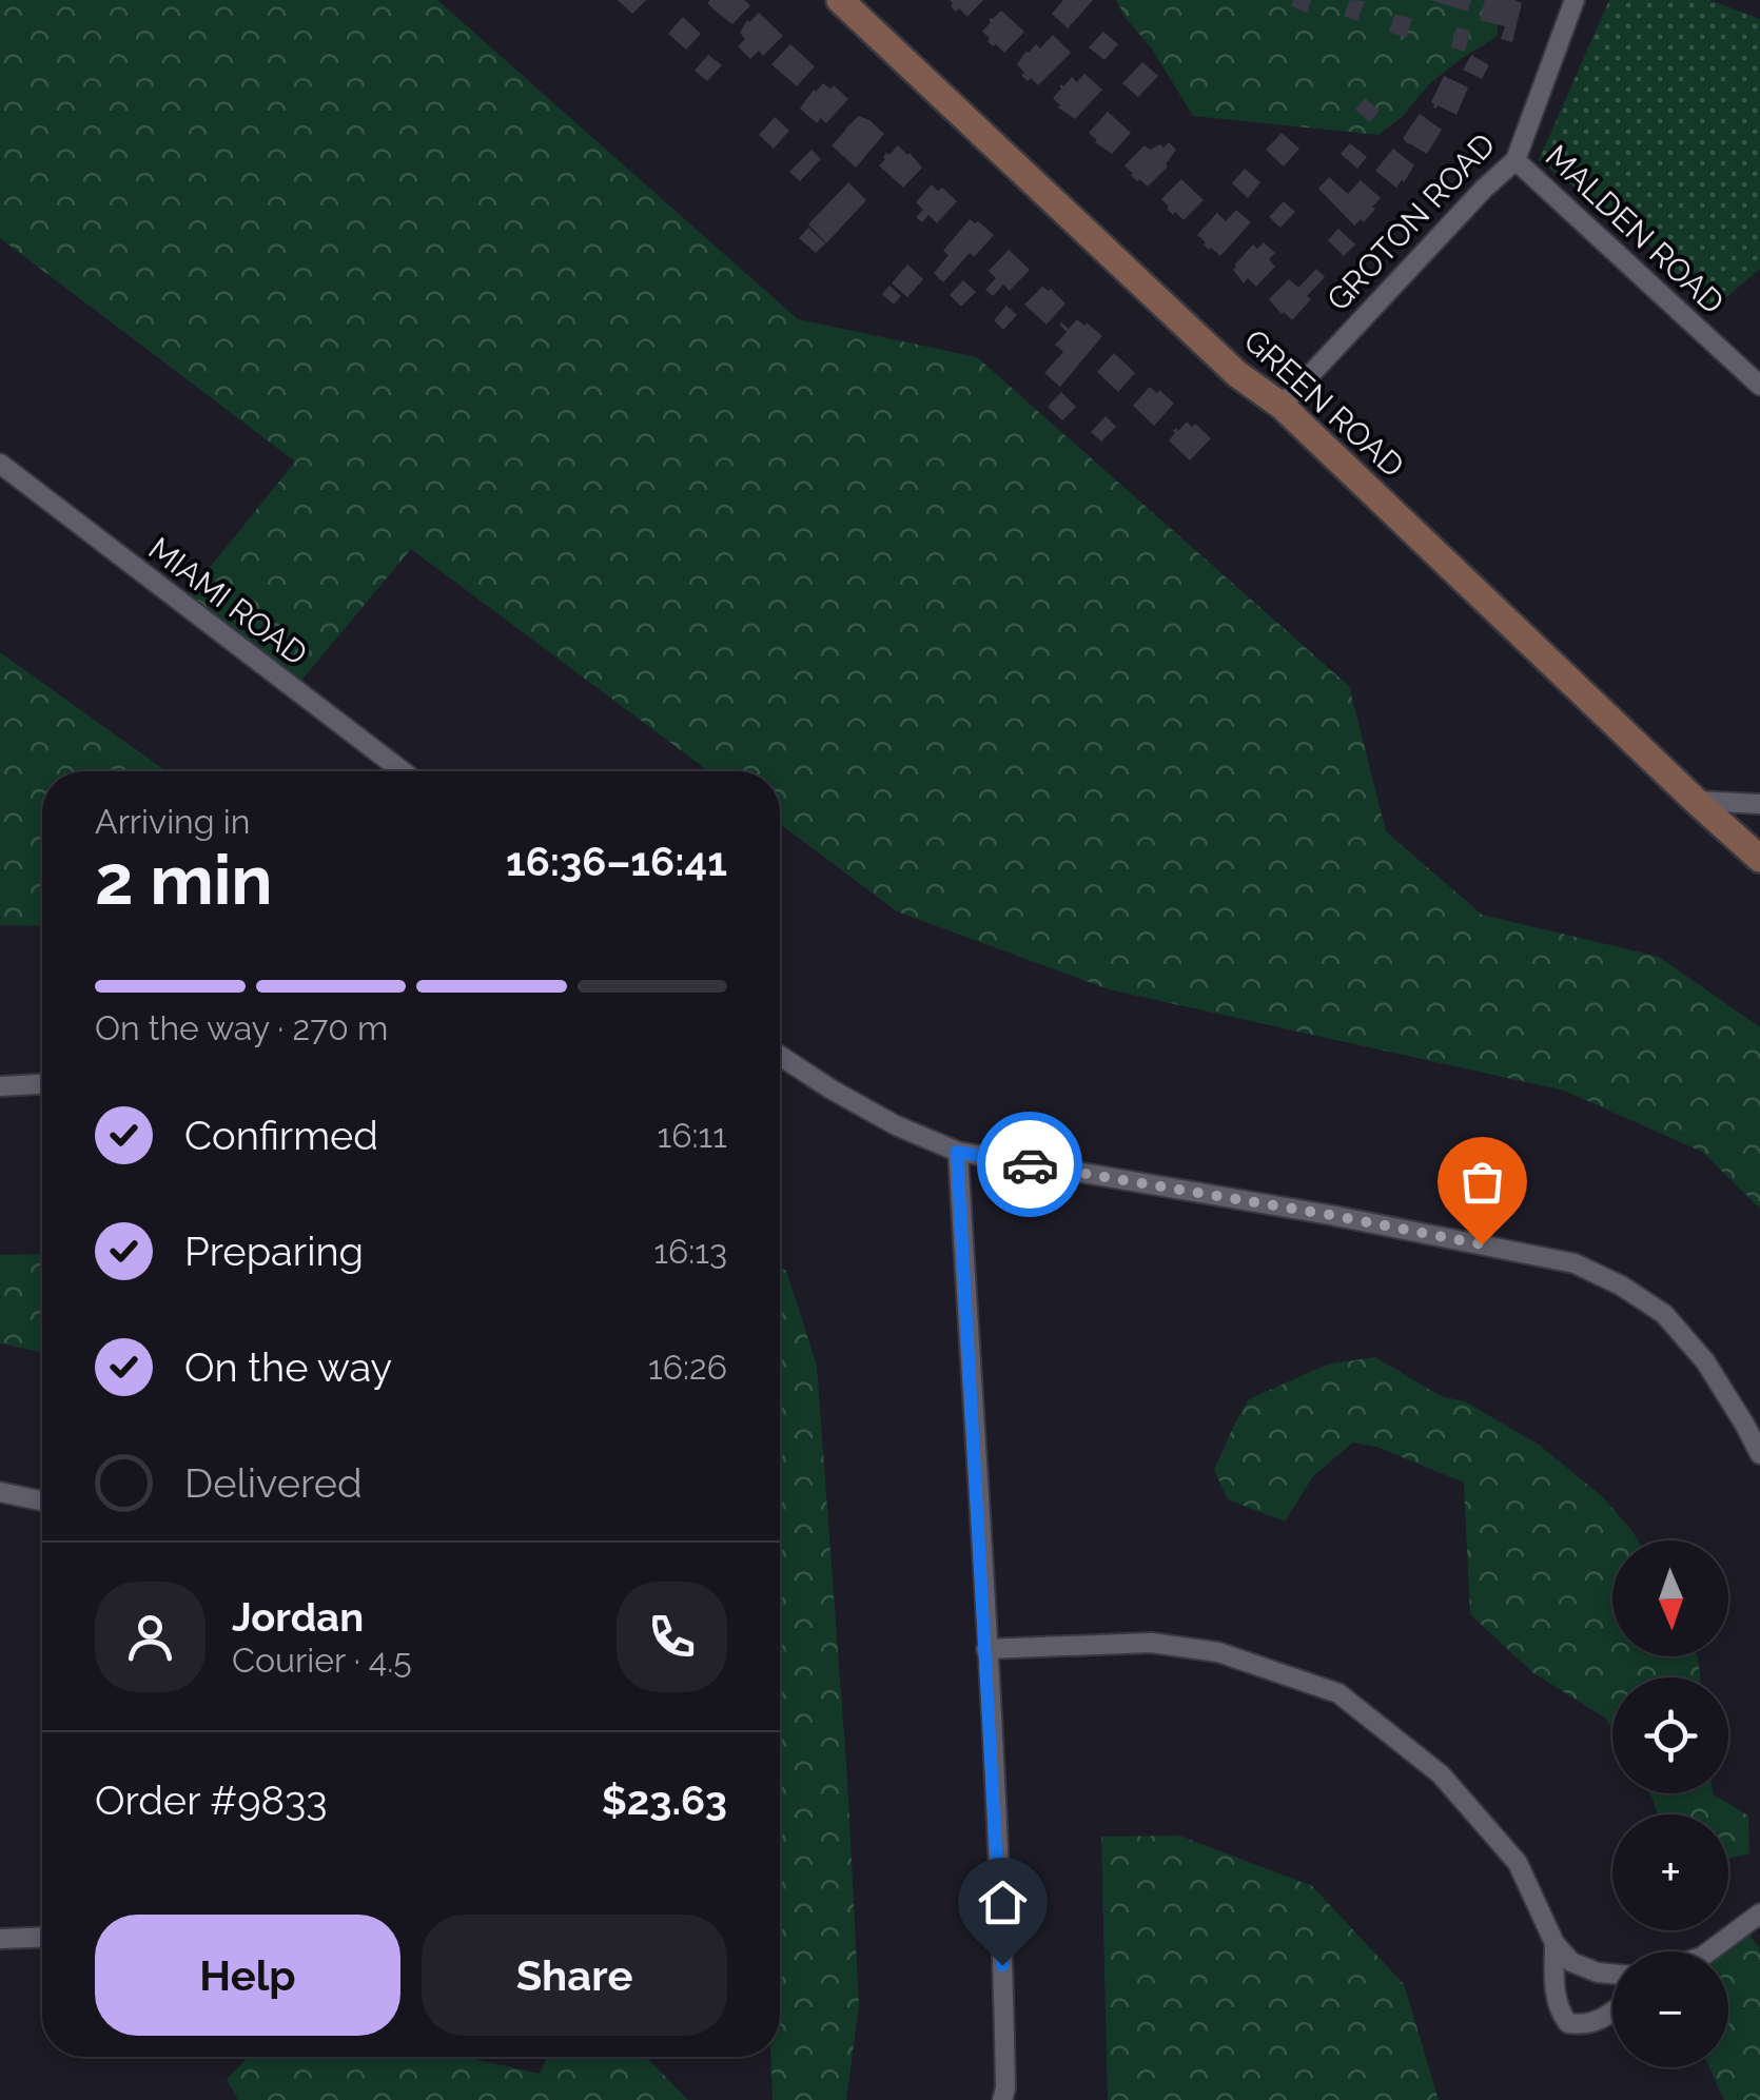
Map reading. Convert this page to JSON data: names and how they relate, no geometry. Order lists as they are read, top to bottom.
{
  "streets": {
    "main road": ["GREEN ROAD"],
    "street": ["GROTON ROAD", "MALDEN ROAD", "MIAMI ROAD"]
  },
  "crossings": [
    ["GROTON ROAD", "MALDEN ROAD"],
    ["GROTON ROAD", "GREEN ROAD"]
  ],
  "north": "bottom",
  "page": {
    "heading": ["2 min", "Arriving in", "16:36–16:41"],
    "panel": [
      "Jordan",
      "Courier · 4.5",
      "Order #9833",
      "$23.63"
    ],
    "bar": "On the way · 270 m",
    "list": [
      ["Confirmed", "16:11"],
      ["Preparing", "16:13"],
      ["On the way", "16:26"],
      "Delivered"
    ],
    "map_buttons": ["+", "−"],
    "buttons": ["Help", "Share"]
  }
}
